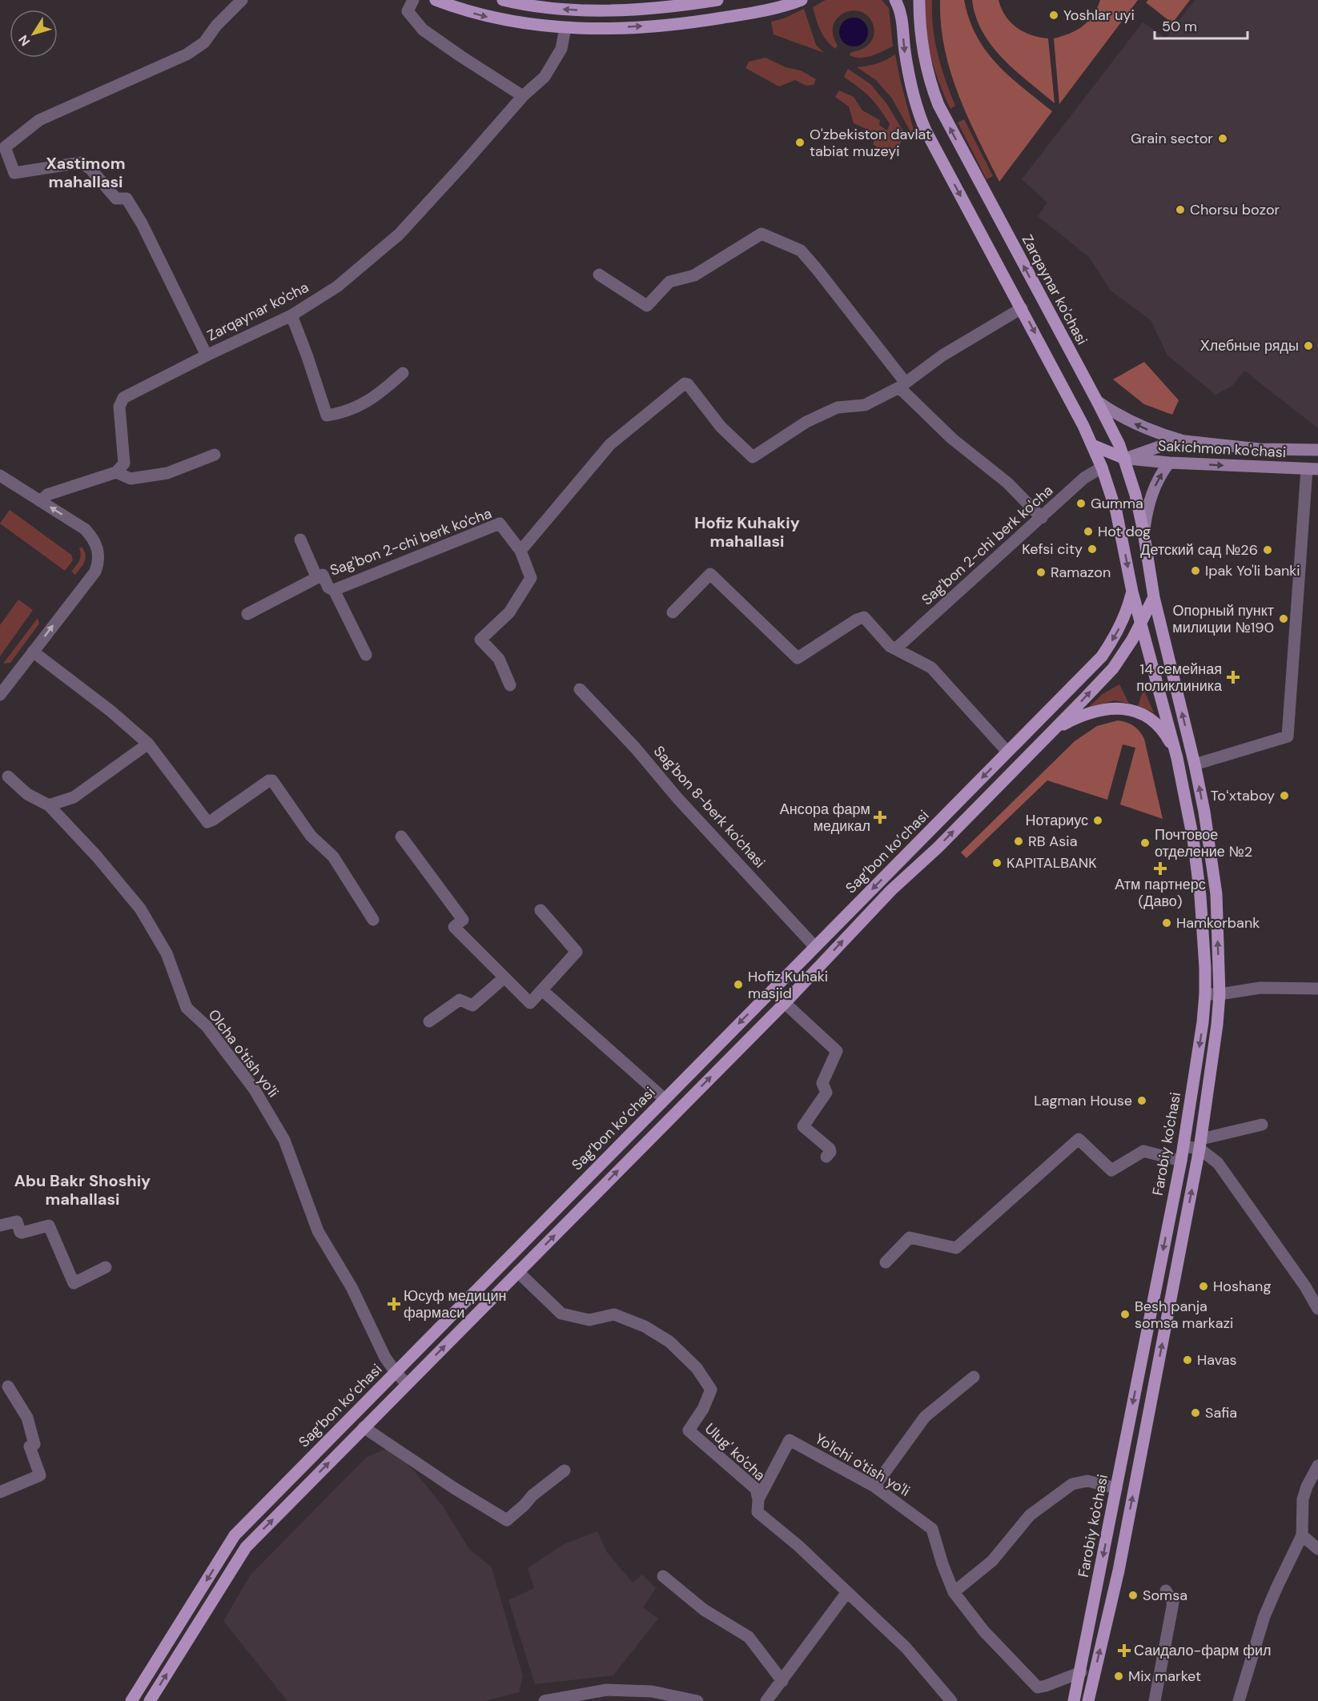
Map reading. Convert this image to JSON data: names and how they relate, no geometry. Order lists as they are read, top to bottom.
{
  "streets": {
    "main road": [
      "Zarqaynar ko'chasi",
      "Sakichmon ko'chasi",
      "Sag’bon ko’chasi",
      "Farobiy ko'chasi"
    ],
    "street": [
      "Zarqaynar ko'cha",
      "Sag'bon 2-chi berk ko'cha",
      "Sag'bon 8-berk ko'chasi",
      "Olcha o'tish yo'li",
      "Ulug' ko'cha",
      "Yo'lchi o'tish yo'li"
    ]
  },
  "crossings": [
    ["Zarqaynar ko'chasi", "Sakichmon ko'chasi"],
    ["Zarqaynar ko'chasi", "Sag’bon ko’chasi"],
    ["Sakichmon ko'chasi", "Sag'bon 2-chi berk ko'cha"],
    ["Sag'bon 8-berk ko'chasi", "Sag’bon ko’chasi"],
    ["Sag’bon ko’chasi", "Olcha o'tish yo'li"],
    ["Sag’bon ko’chasi", "Farobiy ko'chasi"],
    ["Sag’bon ko’chasi", "Ulug' ko'cha"],
    ["Farobiy ko'chasi", "Yo'lchi o'tish yo'li"],
    ["Ulug' ko'cha", "Yo'lchi o'tish yo'li"]
  ],
  "districts": ["Xastimom mahallasi", "Hofiz Kuhakiy mahallasi", "Abu Bakr Shoshiy mahallasi"],
  "places": {
    "other": [
      "Yoshlar uyi",
      "Grain sector",
      "O'zbekiston davlat tabiat muzeyi",
      "Chorsu bozor",
      "Хлебные ряды",
      "Gumma",
      "Hot dog",
      "Kefsi city",
      "Детский сад №26",
      "Ipak Yo'li banki",
      "Ramazon",
      "Опорный пункт милиции №190",
      "Toʻxtaboy",
      "Нотариус",
      "RB Asia",
      "Почтовое отделение №2",
      "KAPITALBANK",
      "Hamkorbank",
      "Hofiz Kuhaki masjid",
      "Lagman House",
      "Hoshang",
      "Besh panja somsa markazi",
      "Havas",
      "Safia",
      "Somsa",
      "Mix market"
    ],
    "health": [
      "14 семейная поликлиника",
      "Ансора фарм медикал",
      "Атм партнерс (Даво)",
      "Юсуф медицин фармаси",
      "Саидало-фарм фил"
    ]
  },
  "scale_bar": "50 m",
  "north": "bottom left"
}
